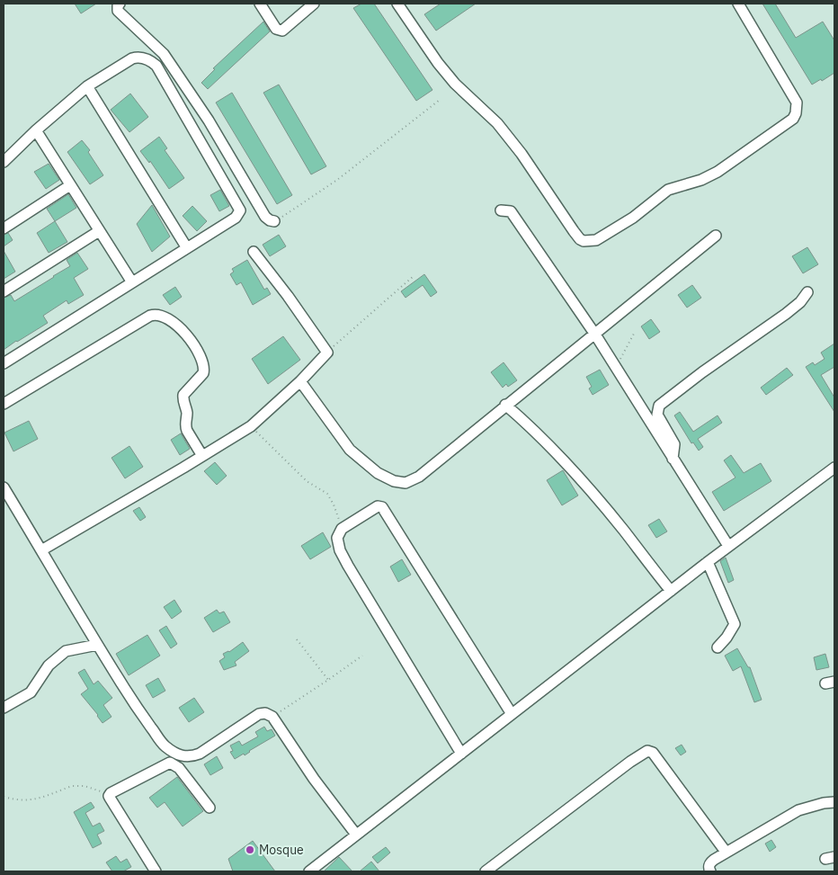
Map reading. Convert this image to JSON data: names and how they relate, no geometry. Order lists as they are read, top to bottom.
{
  "places": ["Mosque"]
}
